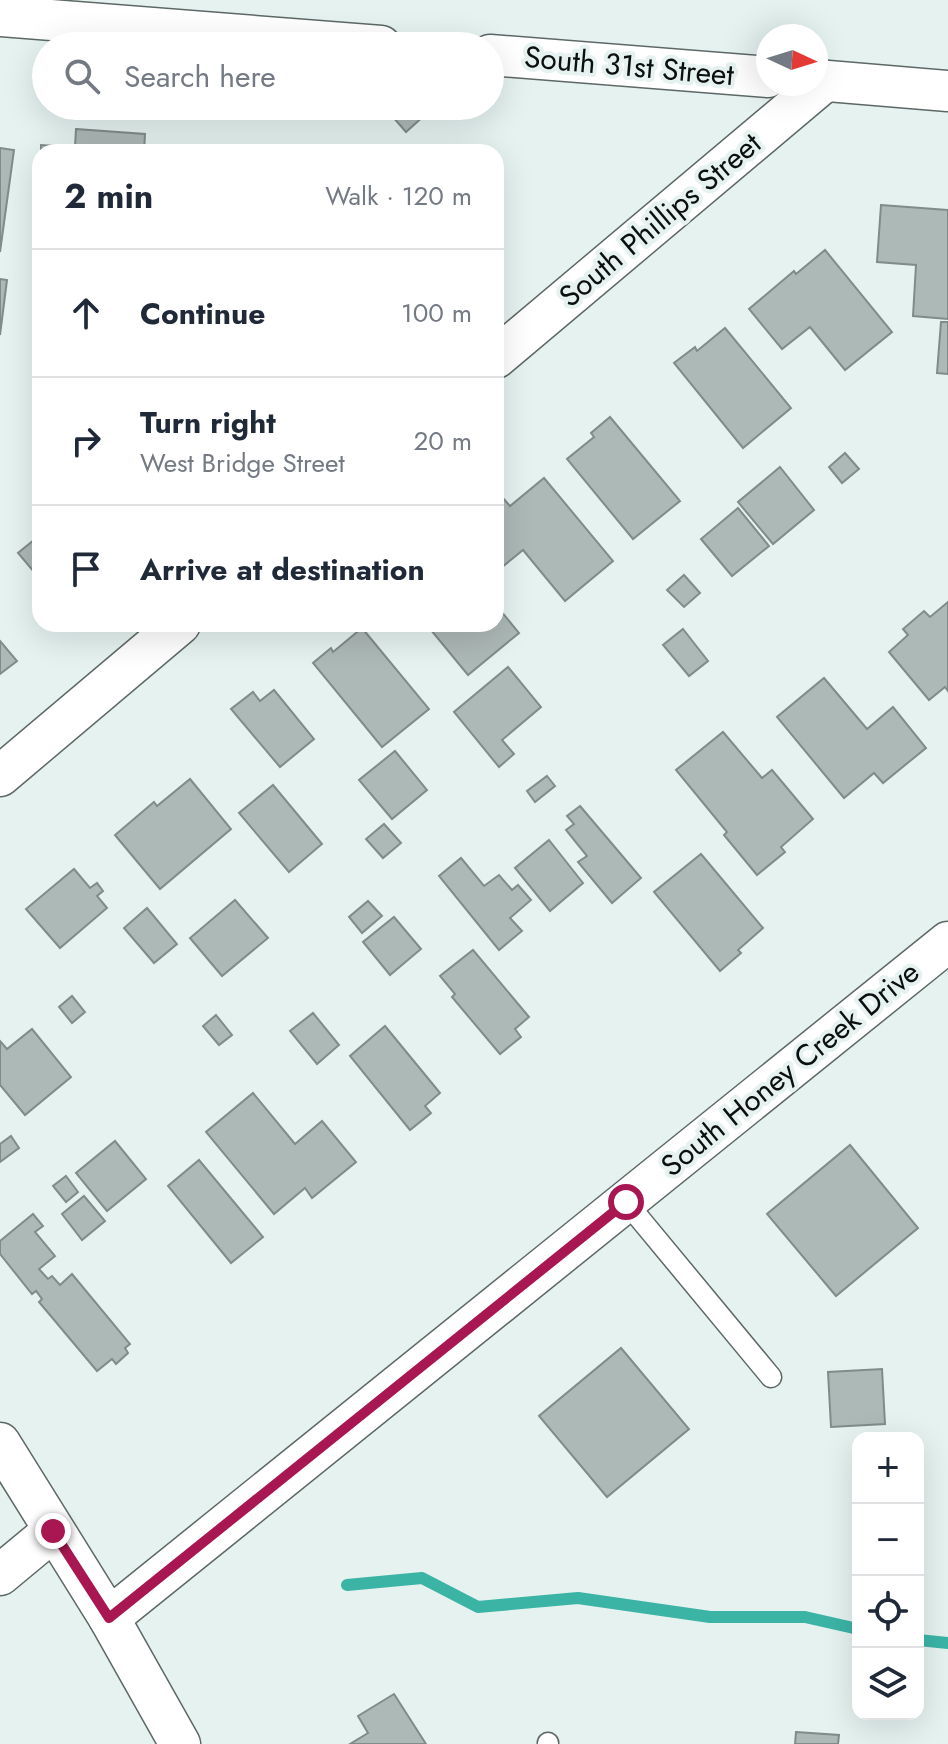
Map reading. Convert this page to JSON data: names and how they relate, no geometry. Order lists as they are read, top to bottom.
{
  "streets": {
    "street": ["South 31st Street", "South Phillips Street", "South Honey Creek Drive"]
  },
  "north": "right",
  "page": {
    "search": "Search here",
    "heading": ["2 min", "Walk · 120 m"],
    "list": [
      ["Continue", "100 m"],
      ["Turn right", "West Bridge Street", "20 m"],
      "Arrive at destination"
    ],
    "map_buttons": ["+", "−"]
  }
}
